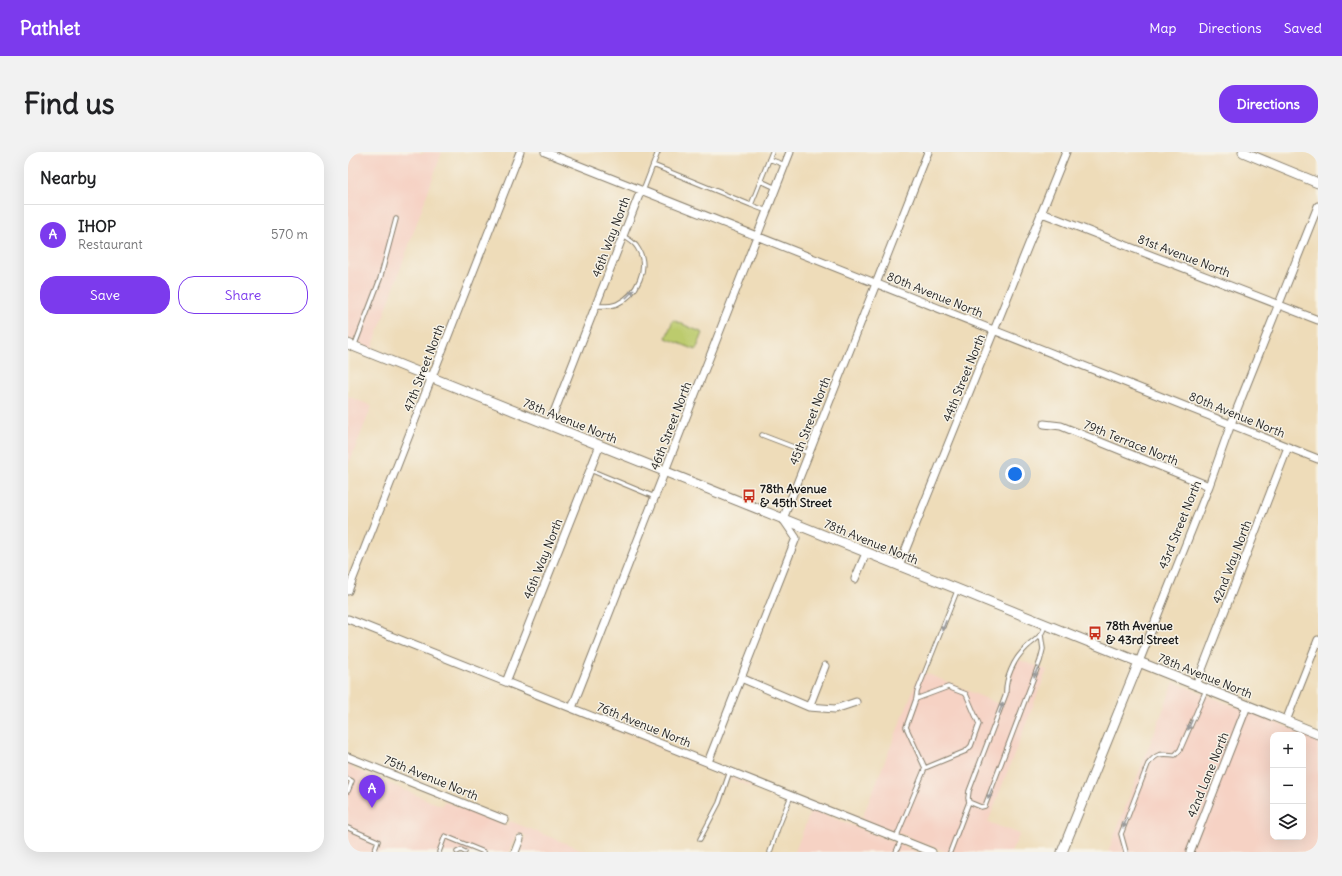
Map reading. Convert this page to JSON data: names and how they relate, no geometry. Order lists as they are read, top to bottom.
{
  "streets": {
    "street": [
      "46th Way North",
      "81st Avenue North",
      "80th Avenue North",
      "47th Street North",
      "44th Street North",
      "78th Avenue North",
      "45th Street North",
      "46th Street North",
      "79th Terrace North",
      "43rd Street North",
      "42nd Way North",
      "76th Avenue North",
      "42nd Lane North",
      "75th Avenue North"
    ]
  },
  "crossings": [
    ["46th Way North", "80th Avenue North"],
    ["46th Way North", "78th Avenue North"],
    ["46th Way North", "76th Avenue North"],
    ["81st Avenue North", "44th Street North"],
    ["81st Avenue North", "43rd Street North"],
    ["80th Avenue North", "44th Street North"],
    ["80th Avenue North", "45th Street North"],
    ["80th Avenue North", "46th Street North"],
    ["80th Avenue North", "43rd Street North"],
    ["80th Avenue North", "42nd Way North"],
    ["47th Street North", "78th Avenue North"],
    ["44th Street North", "78th Avenue North"],
    ["78th Avenue North", "45th Street North"],
    ["78th Avenue North", "46th Street North"],
    ["78th Avenue North", "43rd Street North"],
    ["78th Avenue North", "42nd Way North"],
    ["78th Avenue North", "42nd Lane North"],
    ["46th Street North", "76th Avenue North"],
    ["79th Terrace North", "43rd Street North"]
  ],
  "places": {
    "bus stop": ["78th Avenue & 45th Street", "78th Avenue & 43rd Street"]
  },
  "page": {
    "header": "Pathlet",
    "nav": ["Map", "Directions", "Saved"],
    "buttons": [
      "Directions",
      ["Save", "Share"]
    ],
    "title": "Find us",
    "heading": "Nearby",
    "list": [
      {
        "mark": "A",
        "name": "IHOP",
        "note": "Restaurant",
        "value": "570 m"
      }
    ],
    "map_buttons": ["+", "−"],
    "pins": "A"
  }
}
